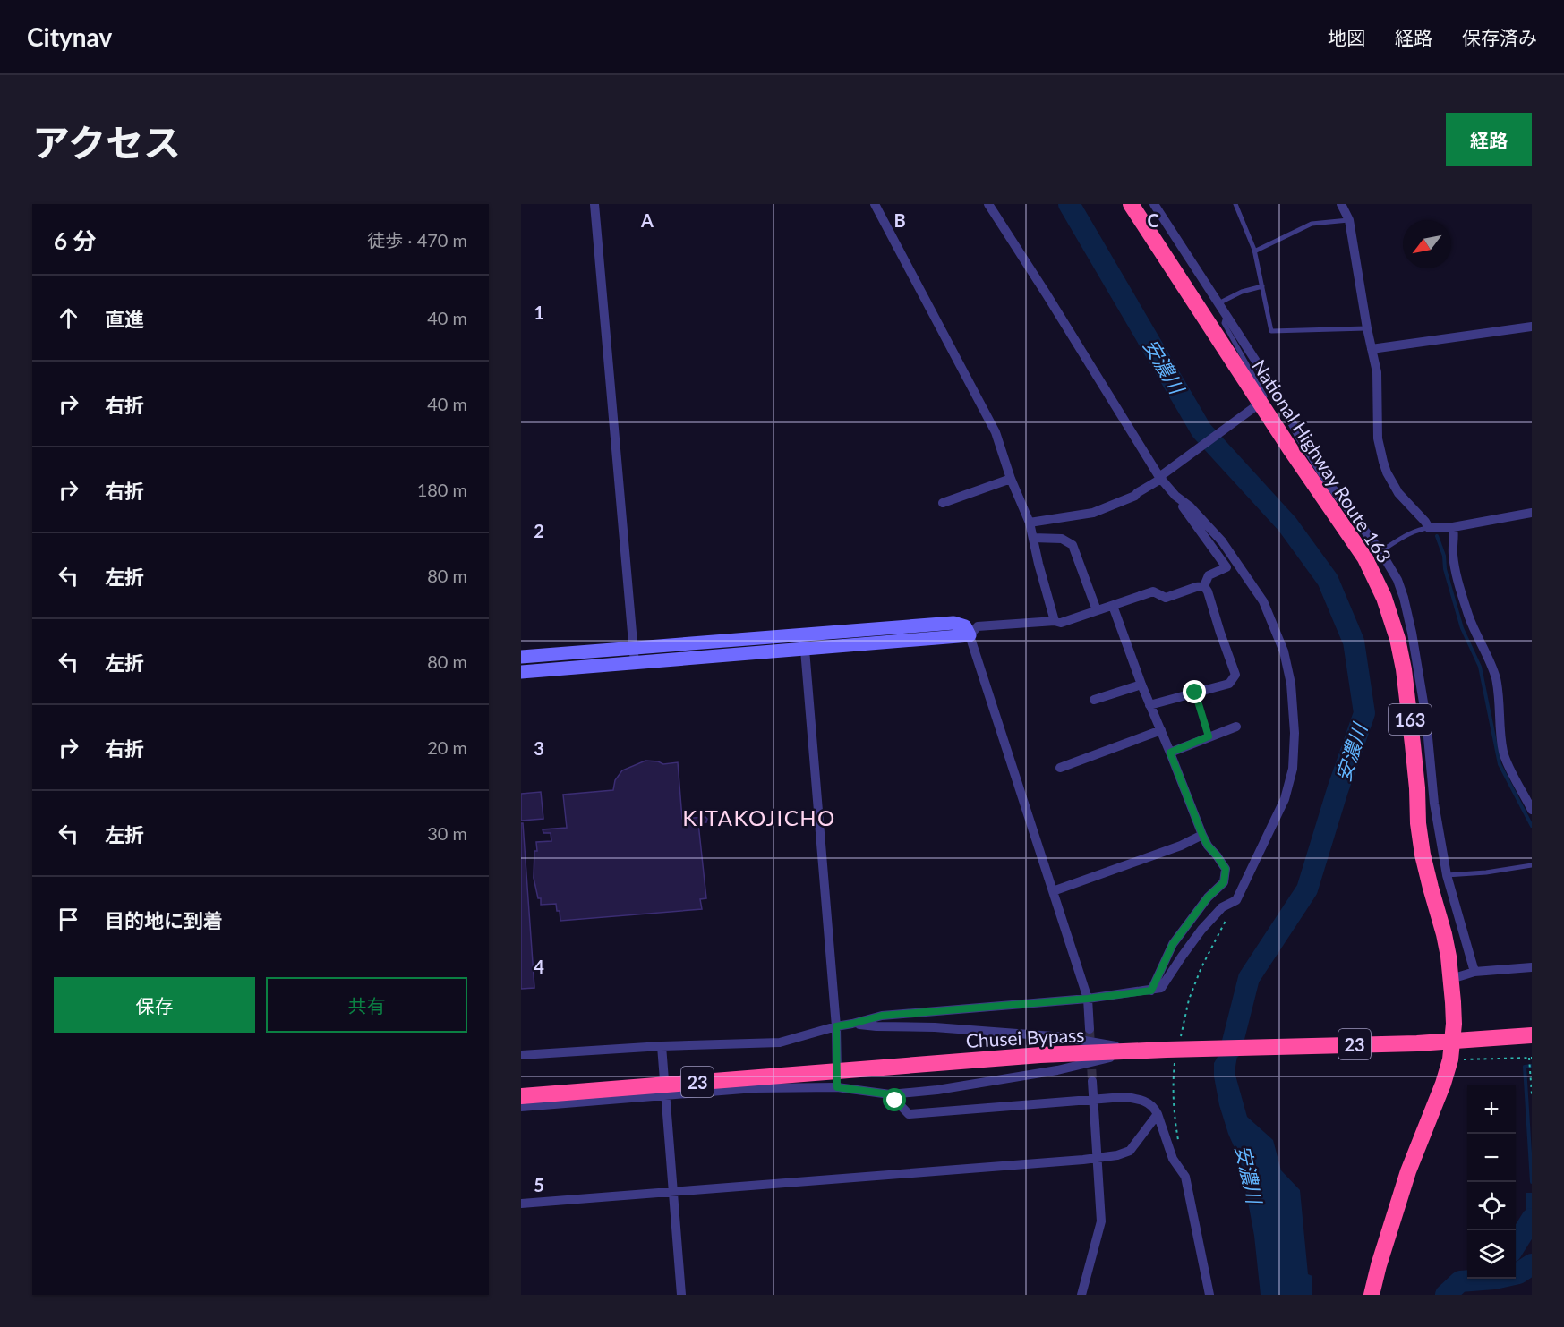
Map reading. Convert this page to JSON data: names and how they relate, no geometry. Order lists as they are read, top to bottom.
{
  "streets": {
    "highway": [
      "National Highway Route 163",
      "163",
      "Chusei Bypass",
      "23"
    ]
  },
  "districts": ["KITAKOJICHO"],
  "water": ["安濃川"],
  "north": "bottom left",
  "page": {
    "header": "Citynav",
    "nav": ["地図", "経路", "保存済み"],
    "title": "アクセス",
    "buttons": [
      "経路",
      ["保存", "共有"]
    ],
    "heading": ["6 分", "徒歩 · 470 m"],
    "list": [
      ["直進", "40 m"],
      ["右折", "40 m"],
      ["右折", "180 m"],
      ["左折", "80 m"],
      ["左折", "80 m"],
      ["右折", "20 m"],
      ["左折", "30 m"],
      "目的地に到着"
    ],
    "map_buttons": ["+", "−"]
  },
  "grid": {
    "columns": ["A", "B", "C"],
    "rows": [
      "1",
      "2",
      "3",
      "4",
      "5"
    ]
  }
}
